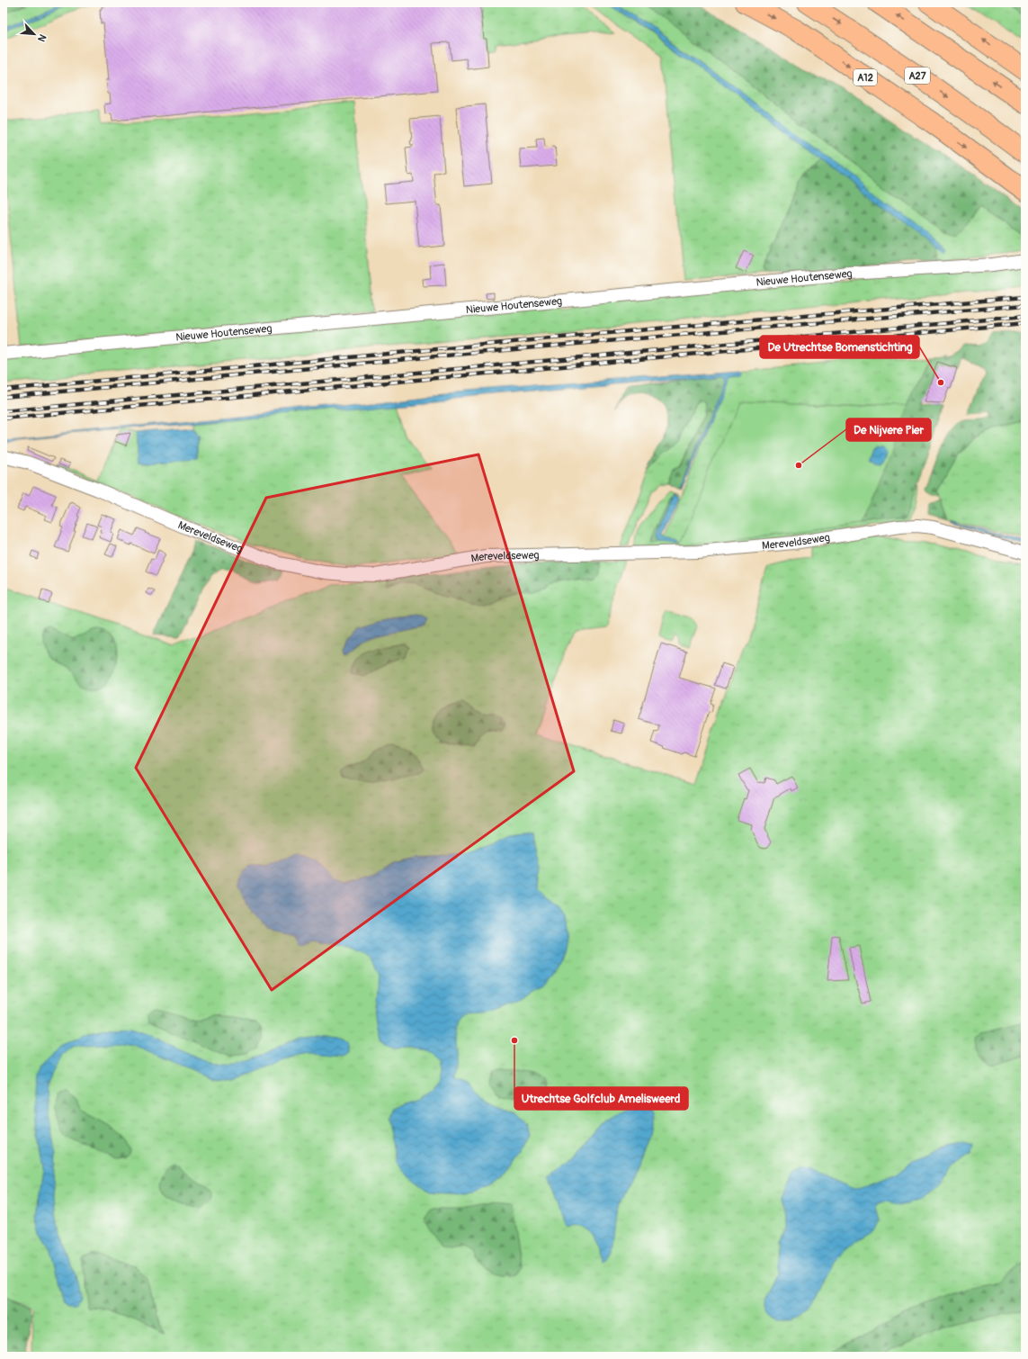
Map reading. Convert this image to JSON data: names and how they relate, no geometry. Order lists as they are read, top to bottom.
{
  "streets": {
    "highway": ["A27", "A12"],
    "street": ["Nieuwe Houtenseweg", "Mereveldseweg"]
  },
  "places": ["De Utrechtse Bomenstichting", "De Nijvere Pier", "Utrechtse Golfclub Amelisweerd"],
  "north": "bottom right"
}
